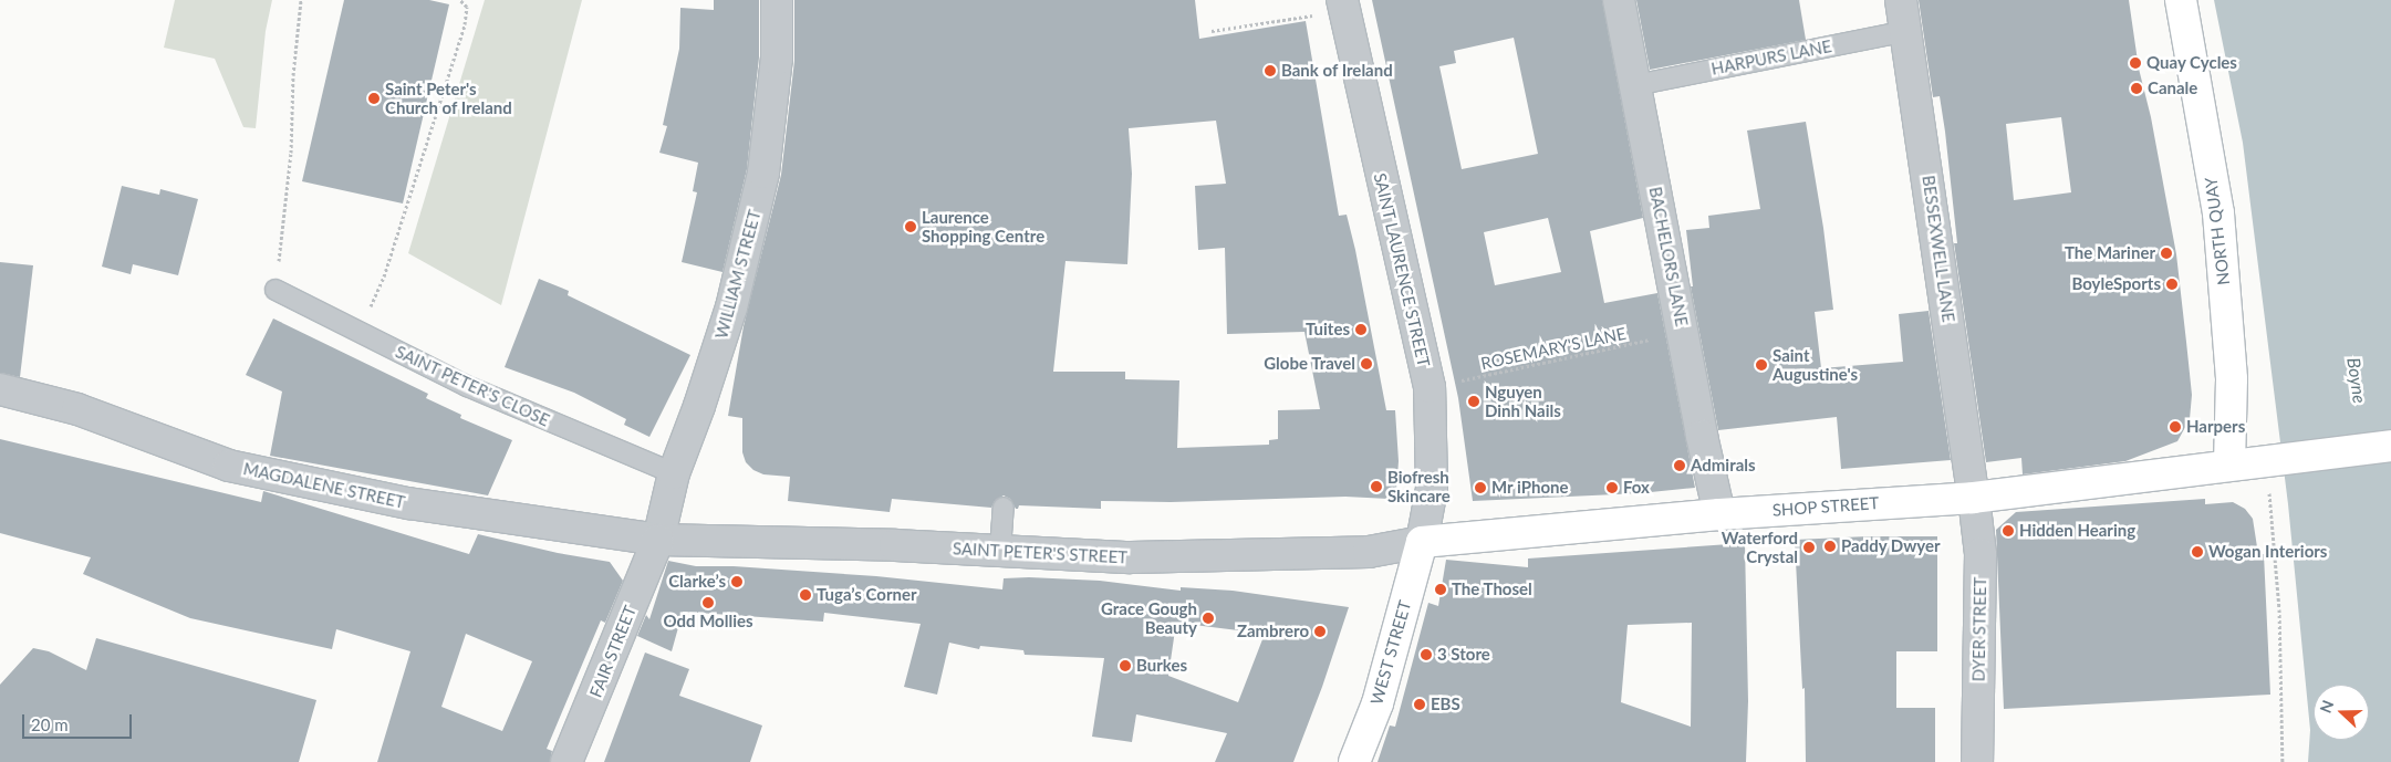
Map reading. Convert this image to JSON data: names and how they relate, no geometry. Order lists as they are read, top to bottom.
{
  "streets": {
    "main road": ["NORTH QUAY", "SHOP STREET", "WEST STREET"],
    "street": [
      "BESSEXWELL LANE",
      "BACHELORS LANE",
      "SAINT LAURENCE STREET",
      "WILLIAM STREET",
      "MAGDALENE STREET",
      "SAINT PETER'S STREET",
      "DYER STREET",
      "FAIR STREET"
    ],
    "lane": ["HARPURS LANE", "SAINT PETER'S CLOSE"],
    "path": ["ROSEMARY'S LANE"]
  },
  "crossings": [
    ["HARPURS LANE", "BESSEXWELL LANE"],
    ["HARPURS LANE", "BACHELORS LANE"],
    ["NORTH QUAY", "SHOP STREET"],
    ["BESSEXWELL LANE", "SHOP STREET"],
    ["BESSEXWELL LANE", "DYER STREET"],
    ["BACHELORS LANE", "ROSEMARY'S LANE"],
    ["BACHELORS LANE", "SHOP STREET"],
    ["SAINT LAURENCE STREET", "ROSEMARY'S LANE"],
    ["SAINT LAURENCE STREET", "SHOP STREET"],
    ["SAINT LAURENCE STREET", "SAINT PETER'S STREET"],
    ["SAINT LAURENCE STREET", "WEST STREET"],
    ["WILLIAM STREET", "SAINT PETER'S CLOSE"],
    ["WILLIAM STREET", "MAGDALENE STREET"],
    ["WILLIAM STREET", "SAINT PETER'S STREET"],
    ["WILLIAM STREET", "FAIR STREET"],
    ["MAGDALENE STREET", "SAINT PETER'S STREET"],
    ["MAGDALENE STREET", "FAIR STREET"],
    ["SHOP STREET", "SAINT PETER'S STREET"],
    ["SHOP STREET", "DYER STREET"],
    ["SHOP STREET", "WEST STREET"],
    ["SAINT PETER'S STREET", "FAIR STREET"],
    ["SAINT PETER'S STREET", "WEST STREET"]
  ],
  "water": ["Boyne"],
  "places": [
    "Quay Cycles",
    "Bank of Ireland",
    "Canale",
    "Saint Peter's Church of Ireland",
    "Laurence Shopping Centre",
    "The Mariner",
    "BoyleSports",
    "Tuites",
    "Globe Travel",
    "Saint Augustine's",
    "Nguyen Dinh Nails",
    "Harpers",
    "Admirals",
    "Biofresh Skincare",
    "Mr iPhone",
    "Fox",
    "Hidden Hearing",
    "Paddy Dwyer",
    "Waterford Crystal",
    "Wogan Interiors",
    "Clarke’s",
    "The Thosel",
    "Tuga’s Corner",
    "Odd Mollies",
    "Grace Gough Beauty",
    "Zambrero",
    "3 Store",
    "Burkes",
    "EBS"
  ],
  "scale_bar": "20 m",
  "north": "left"
}
